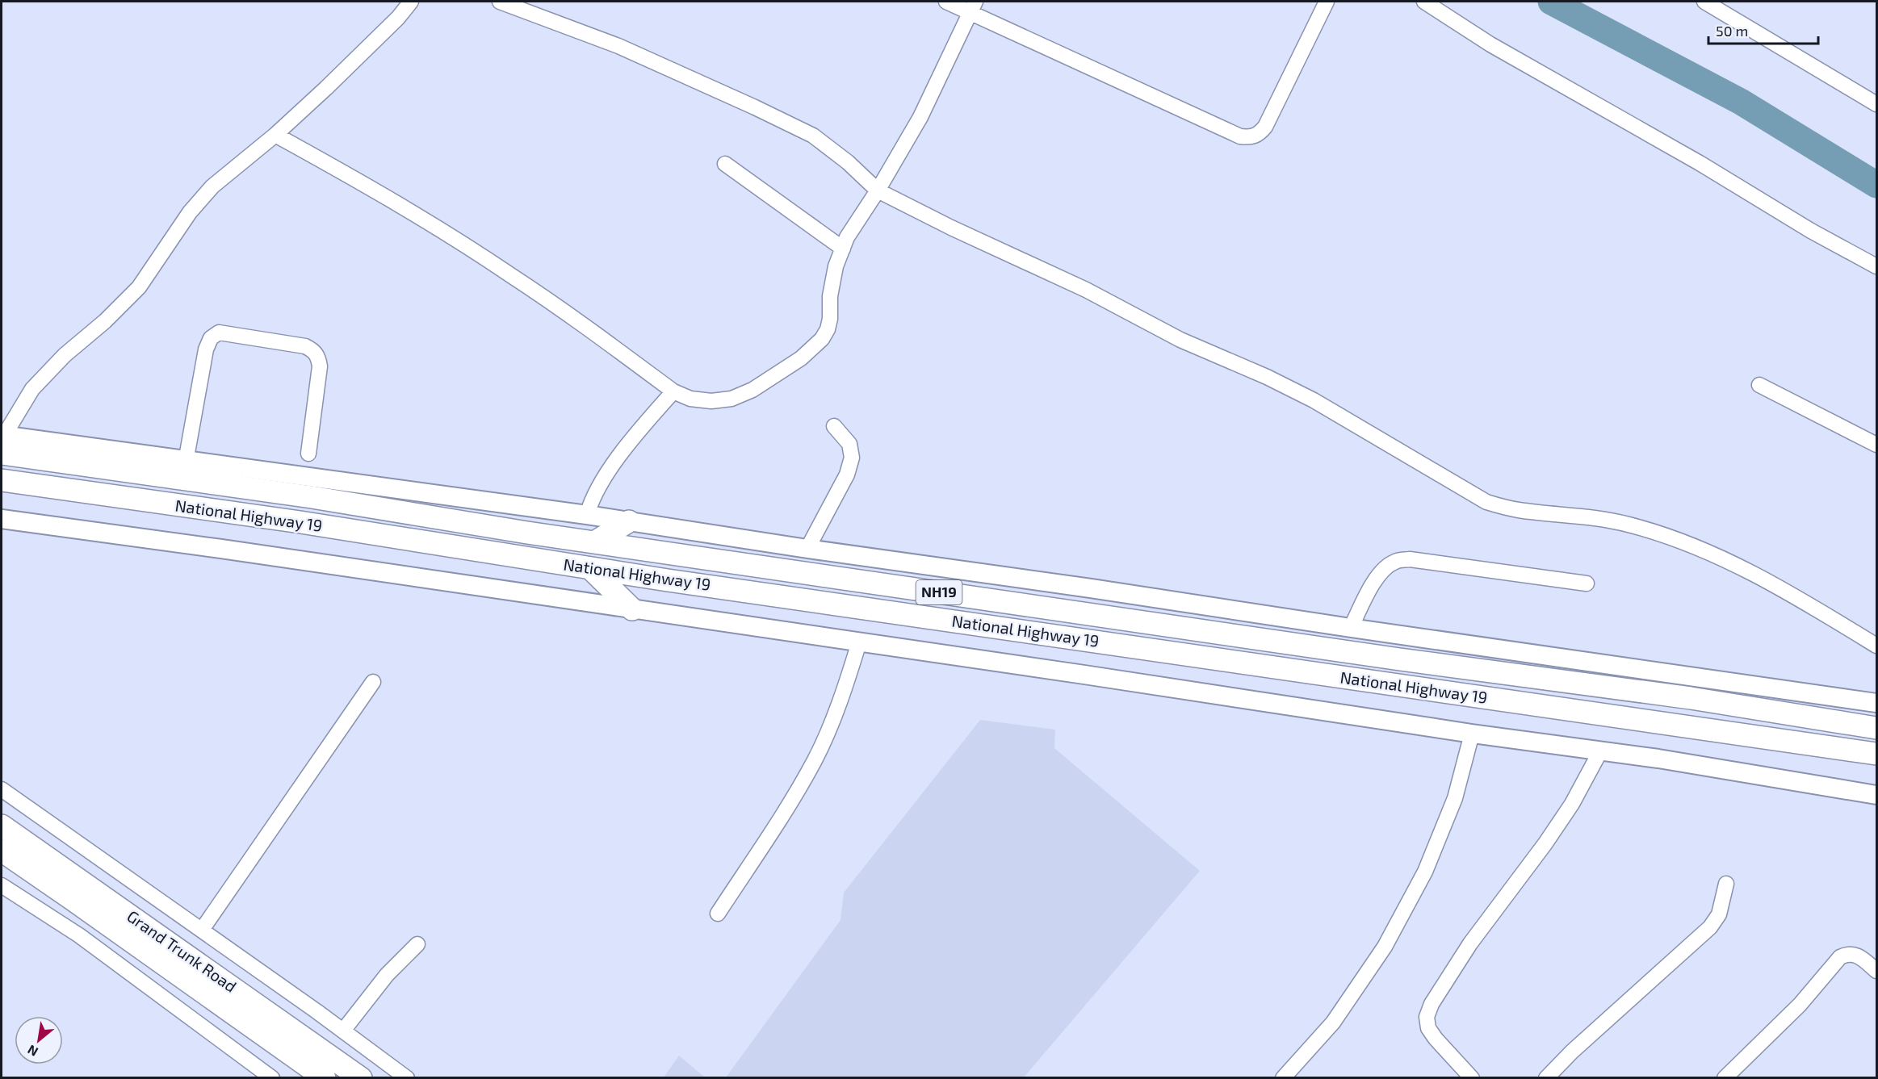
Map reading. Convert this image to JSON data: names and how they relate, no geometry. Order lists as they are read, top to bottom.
{
  "streets": {
    "highway": ["National Highway 19", "NH19", "Grand Trunk Road"]
  },
  "scale_bar": "50 m",
  "north": "bottom left"
}
